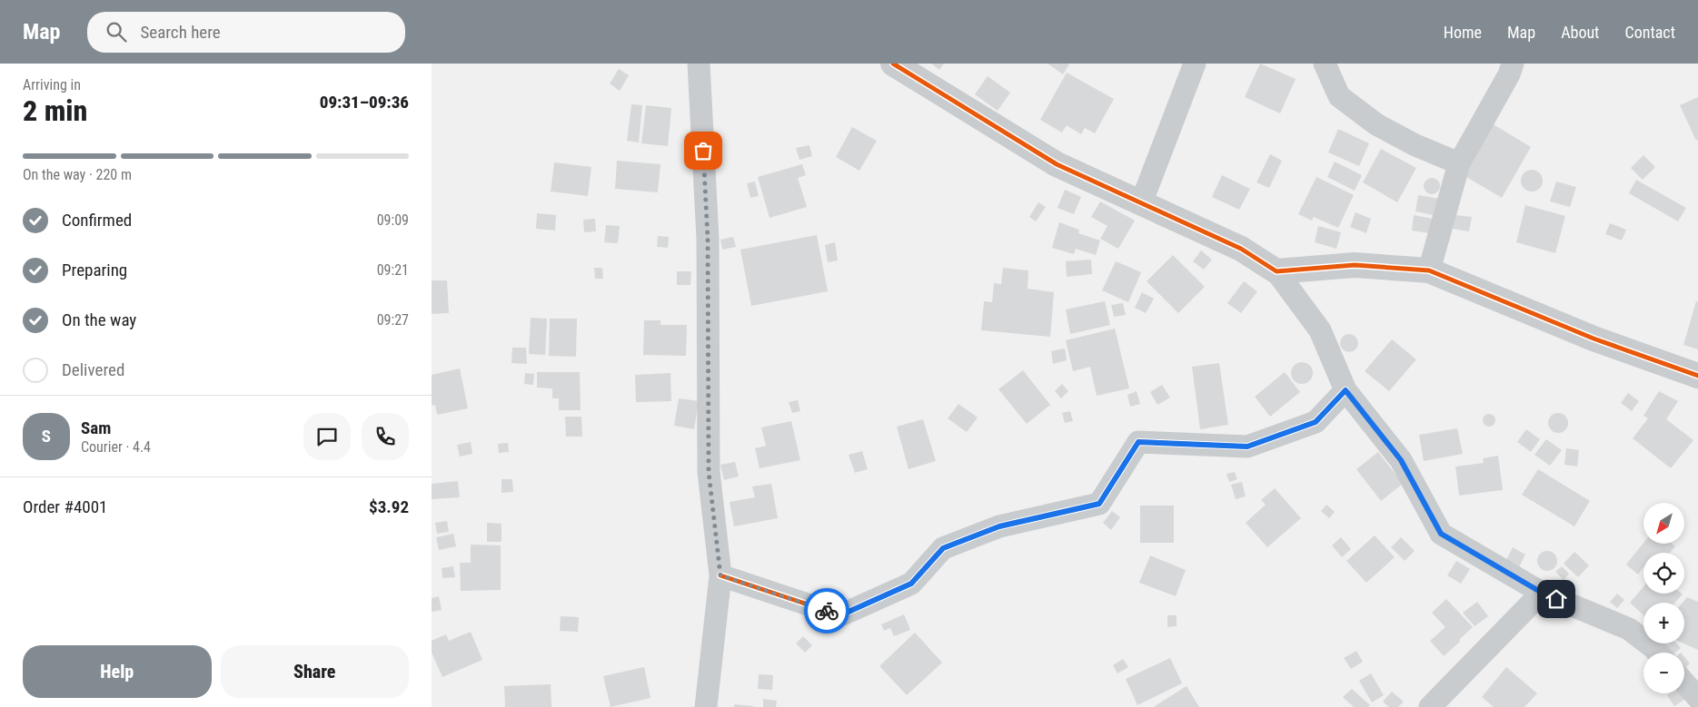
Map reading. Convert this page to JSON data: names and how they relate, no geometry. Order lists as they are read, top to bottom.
{
  "north": "bottom left",
  "page": {
    "header": "Map",
    "search": "Search here",
    "nav": [
      "Home",
      "Map",
      "About",
      "Contact"
    ],
    "heading": ["2 min", "Arriving in", "09:31–09:36"],
    "panel": [
      "Sam",
      "Courier · 4.4",
      "Order #4001",
      "$3.92"
    ],
    "bar": "On the way · 220 m",
    "list": [
      ["Confirmed", "09:09"],
      ["Preparing", "09:21"],
      ["On the way", "09:27"],
      "Delivered"
    ],
    "round": "S",
    "map_buttons": ["+", "−"],
    "buttons": ["Help", "Share"]
  }
}
